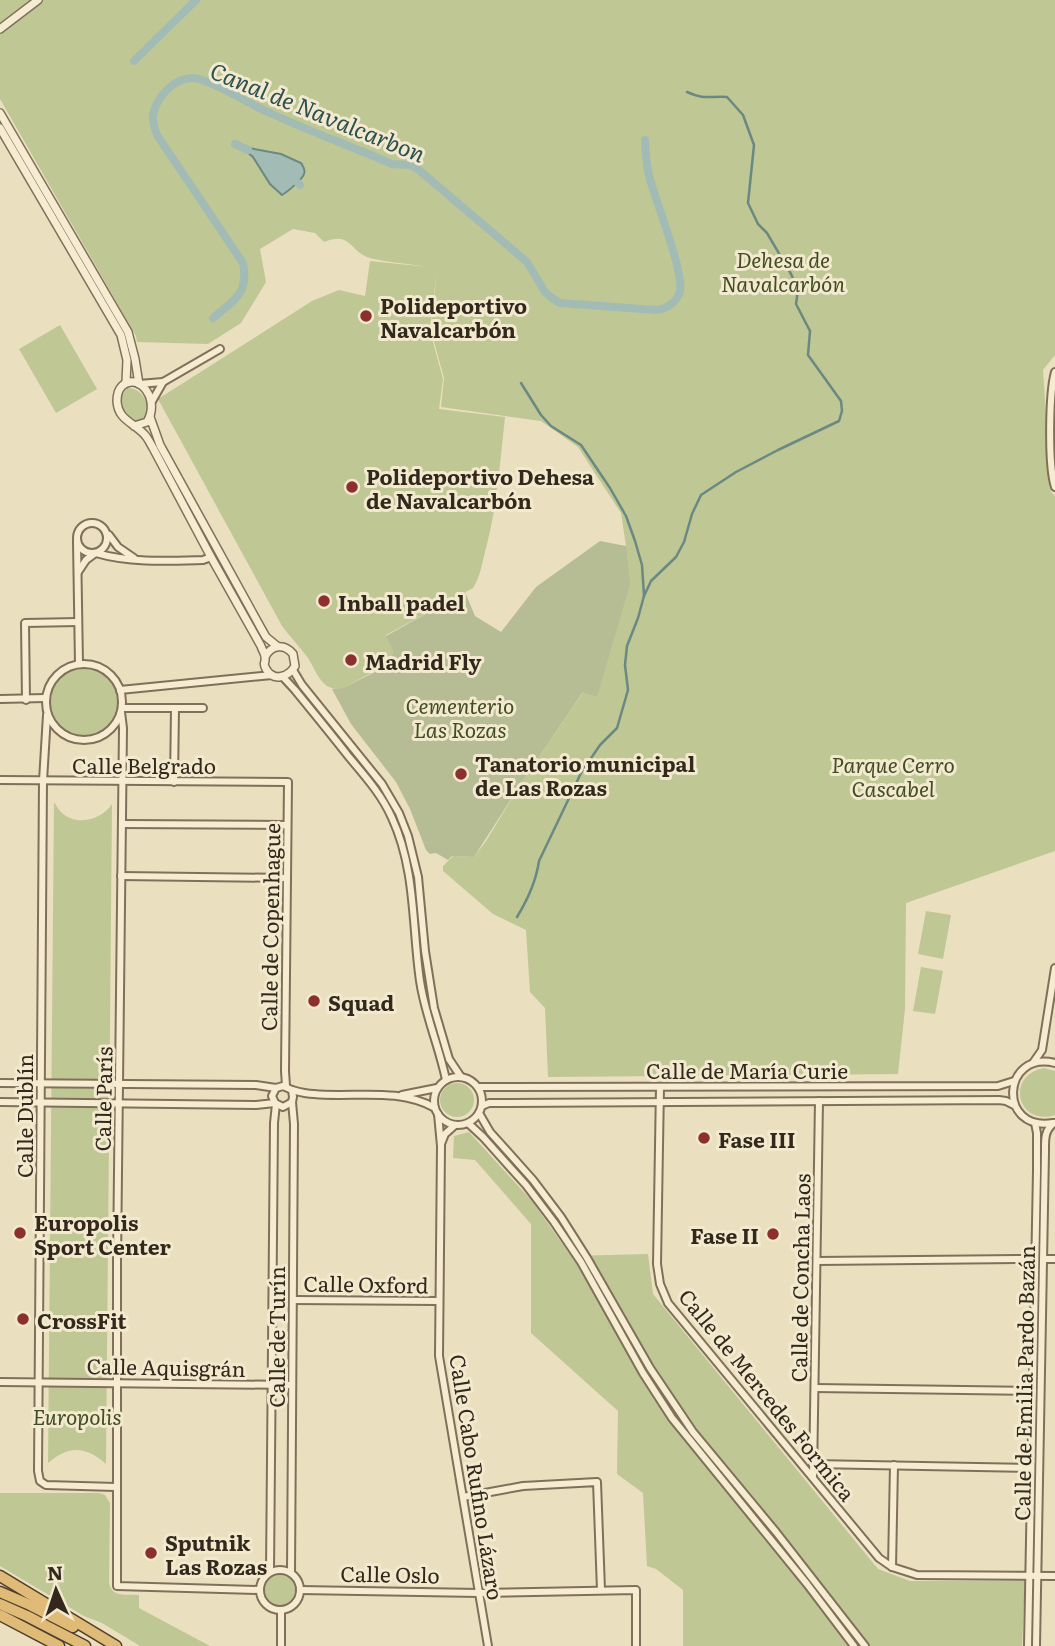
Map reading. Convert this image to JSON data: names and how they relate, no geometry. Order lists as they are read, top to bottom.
{
  "streets": {
    "street": [
      "Calle Belgrado",
      "Calle de Copenhague",
      "Calle de María Curie",
      "Calle París",
      "Calle Dublín",
      "Calle de Concha Laos",
      "Calle Oxford",
      "Calle de Turín",
      "Calle Aquisgrán",
      "Calle de Emilia Pardo Bazán",
      "Calle de Mercedes Formica",
      "Calle Cabo Rufino Lázaro",
      "Calle Oslo"
    ]
  },
  "crossings": [
    ["Calle Belgrado", "Calle de Copenhague"],
    ["Calle Belgrado", "Calle París"],
    ["Calle Belgrado", "Calle Dublín"],
    ["Calle de Copenhague", "Calle de Turín"],
    ["Calle de María Curie", "Calle de Concha Laos"],
    ["Calle de María Curie", "Calle de Mercedes Formica"],
    ["Calle de María Curie", "Calle Cabo Rufino Lázaro"],
    ["Calle París", "Calle Dublín"],
    ["Calle París", "Calle de Turín"],
    ["Calle París", "Calle Aquisgrán"],
    ["Calle París", "Calle Oslo"],
    ["Calle Dublín", "Calle Aquisgrán"],
    ["Calle de Concha Laos", "Calle de Mercedes Formica"],
    ["Calle Oxford", "Calle de Turín"],
    ["Calle Oxford", "Calle Cabo Rufino Lázaro"],
    ["Calle de Turín", "Calle Aquisgrán"],
    ["Calle de Turín", "Calle Oslo"],
    ["Calle Cabo Rufino Lázaro", "Calle Oslo"]
  ],
  "water": ["Canal de Navalcarbon"],
  "parks": [
    "Dehesa de Navalcarbón",
    "Cementerio Las Rozas",
    "Parque Cerro Cascabel",
    "Europolis"
  ],
  "places": [
    "Polideportivo Navalcarbón",
    "Polideportivo Dehesa de Navalcarbón",
    "Inball padel",
    "Madrid Fly",
    "Tanatorio municipal de Las Rozas",
    "Squad",
    "Fase III",
    "Europolis Sport Center",
    "Fase II",
    "CrossFit",
    "Sputnik Las Rozas"
  ],
  "north": "top"
}
